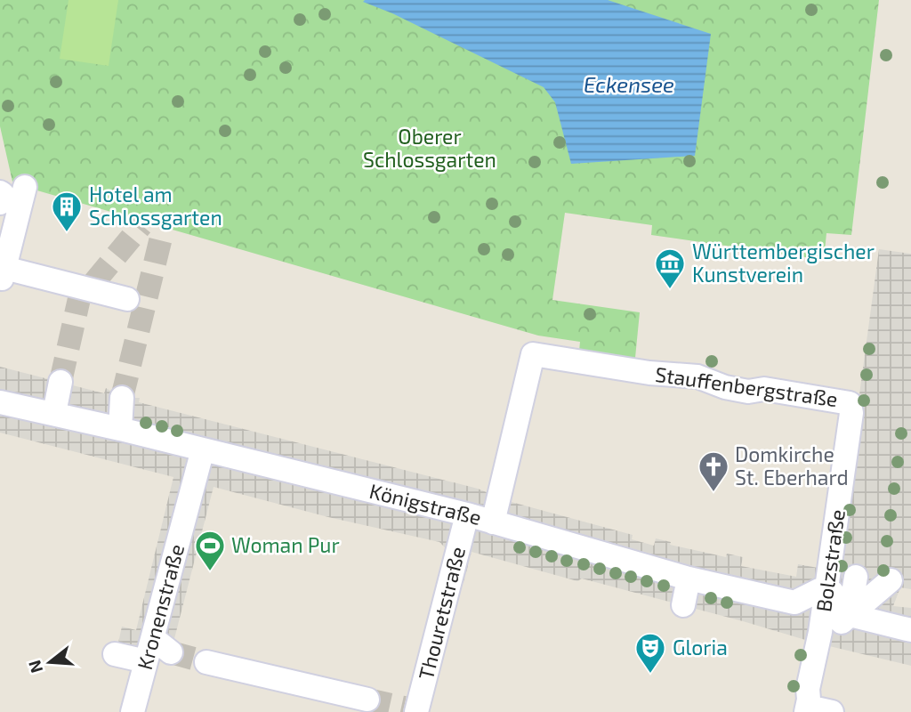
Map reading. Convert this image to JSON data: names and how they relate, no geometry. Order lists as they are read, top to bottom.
{
  "streets": {
    "street": [
      "Stauffenbergstraße",
      "Königstraße",
      "Bolzstraße",
      "Kronenstraße",
      "Thouretstraße"
    ]
  },
  "crossings": [
    ["Stauffenbergstraße", "Königstraße"],
    ["Stauffenbergstraße", "Bolzstraße"],
    ["Königstraße", "Kronenstraße"],
    ["Königstraße", "Thouretstraße"]
  ],
  "water": ["Eckensee"],
  "parks": ["Oberer Schlossgarten"],
  "places": {
    "building": ["Hotel am Schlossgarten"],
    "museum": ["Württembergischer Kunstverein"],
    "church": ["Domkirche St. Eberhard"],
    "sports": ["Woman Pur"],
    "theatre": ["Gloria"]
  },
  "north": "left"
}
